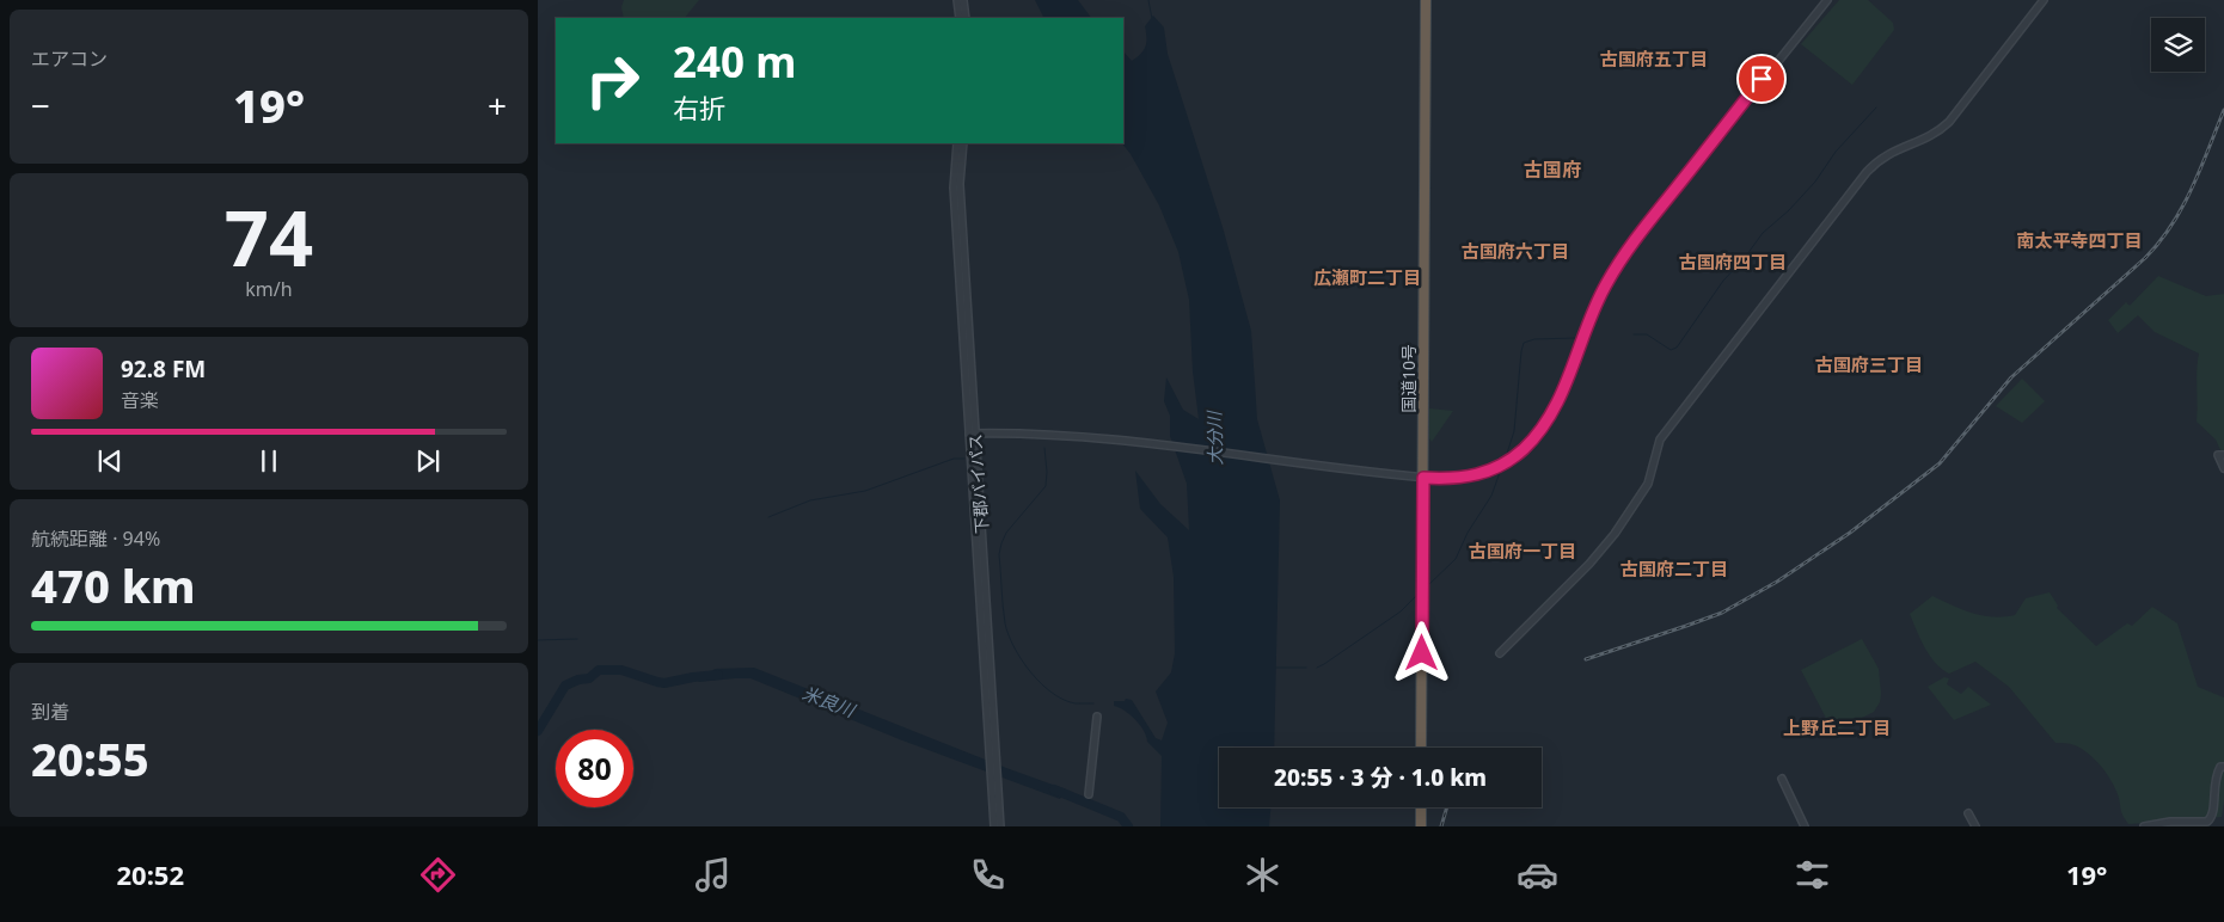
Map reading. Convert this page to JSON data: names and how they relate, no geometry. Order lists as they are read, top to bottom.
{
  "streets": {
    "highway": ["国道10号"],
    "street": ["下郡バイパス"]
  },
  "districts": [
    "古国府五丁目",
    "古国府",
    "南太平寺四丁目",
    "古国府六丁目",
    "古国府四丁目",
    "広瀬町二丁目",
    "古国府三丁目",
    "古国府一丁目",
    "古国府二丁目",
    "上野丘二丁目"
  ],
  "water": ["大分川", "米良川"],
  "page": {
    "tile": [
      "エアコン",
      ["74", "km/h"],
      ["航続距離 · 94%", "470 km"],
      ["到着", "20:55"]
    ],
    "turn": ["240 m", "右折"],
    "heat": ["−", "19°", "+"],
    "song": ["92.8 FM", "音楽"],
    "limit": "80",
    "trip": "20:55 · 3 分 · 1.0 km",
    "tabs": ["20:52", "19°"]
  }
}
